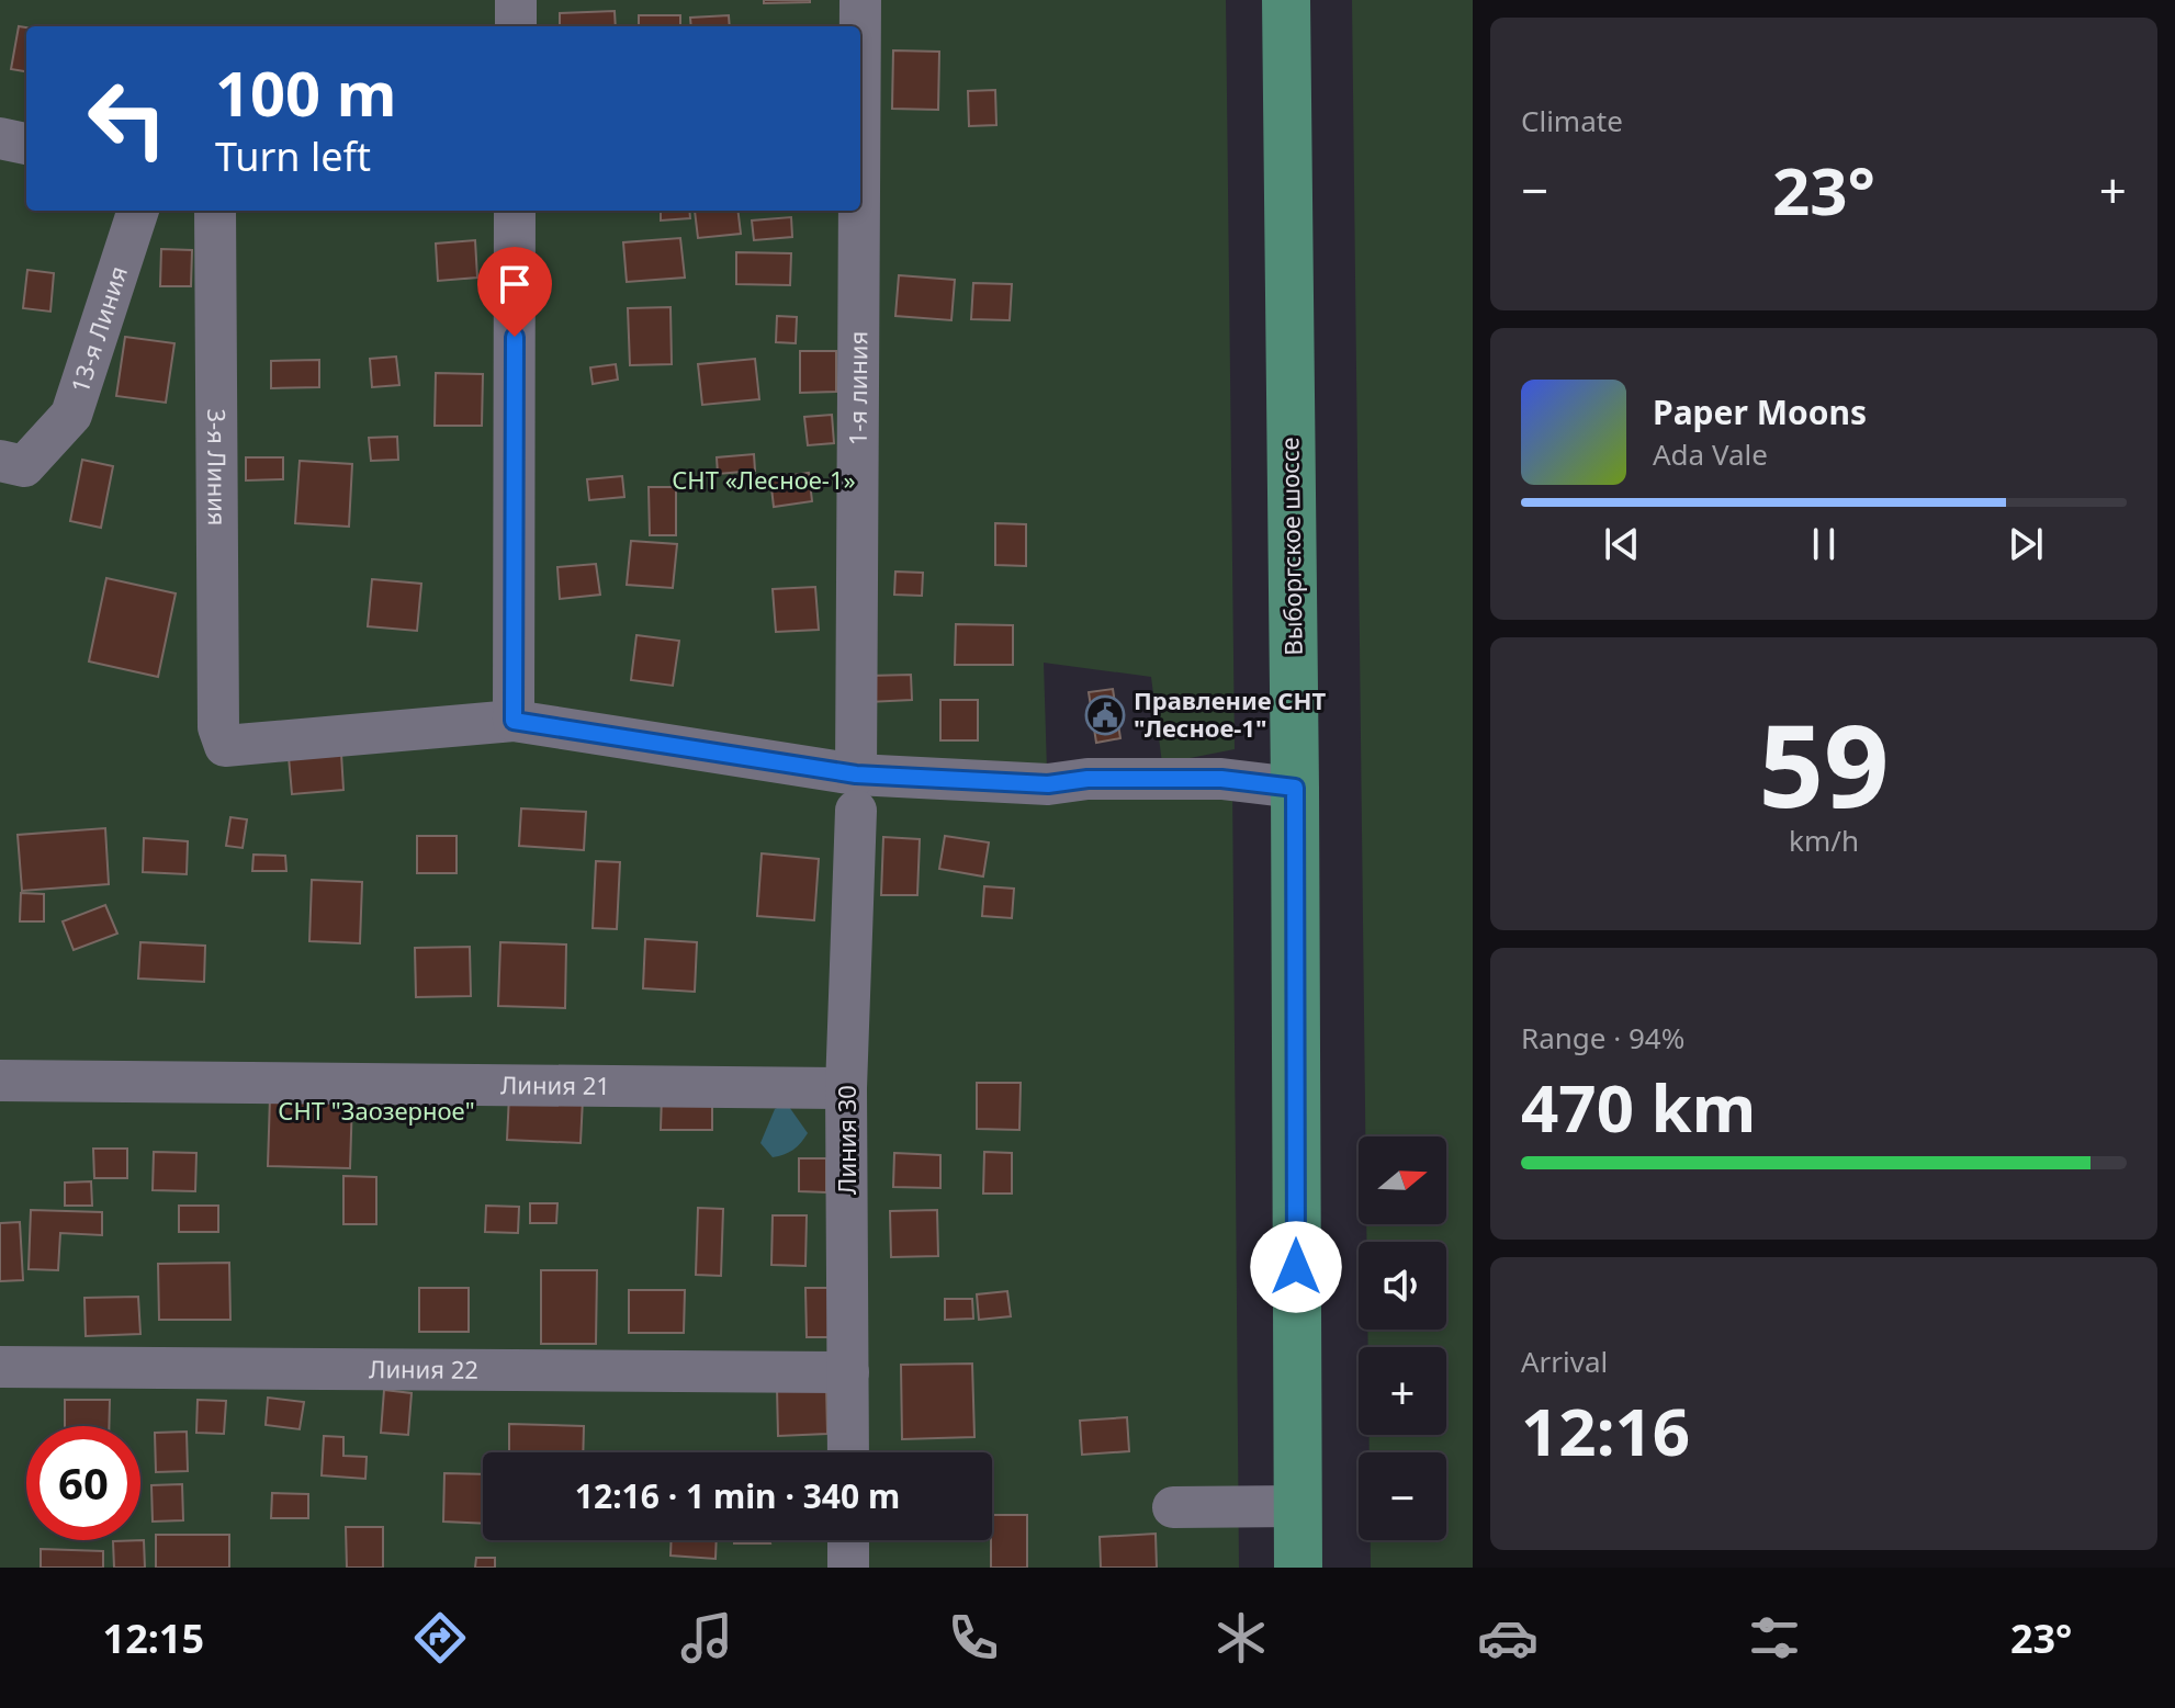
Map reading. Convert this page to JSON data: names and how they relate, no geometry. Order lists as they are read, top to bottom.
{
  "streets": {
    "main road": ["Выборгское шоссе"],
    "street": [
      "13-я Линия",
      "1-я линия",
      "3-я Линия",
      "Линия 21",
      "Линия 30",
      "Линия 22"
    ]
  },
  "crossings": [
    ["1-я линия", "Линия 30"],
    ["Линия 21", "Линия 30"],
    ["Линия 30", "Линия 22"]
  ],
  "parks": ["СНТ «Лесное-1»", "СНТ \"Заозерное\""],
  "places": {
    "public building": ["Правление СНТ \"Лесное-1\""]
  },
  "north": "right",
  "page": {
    "tile": [
      "Climate",
      ["59", "km/h"],
      ["Range · 94%", "470 km"],
      ["Arrival", "12:16"]
    ],
    "turn": ["100 m", "Turn left"],
    "heat": ["−", "23°", "+"],
    "song": ["Paper Moons", "Ada Vale"],
    "map_buttons": ["+", "−"],
    "limit": "60",
    "trip": "12:16 · 1 min · 340 m",
    "tabs": ["12:15", "23°"]
  }
}
